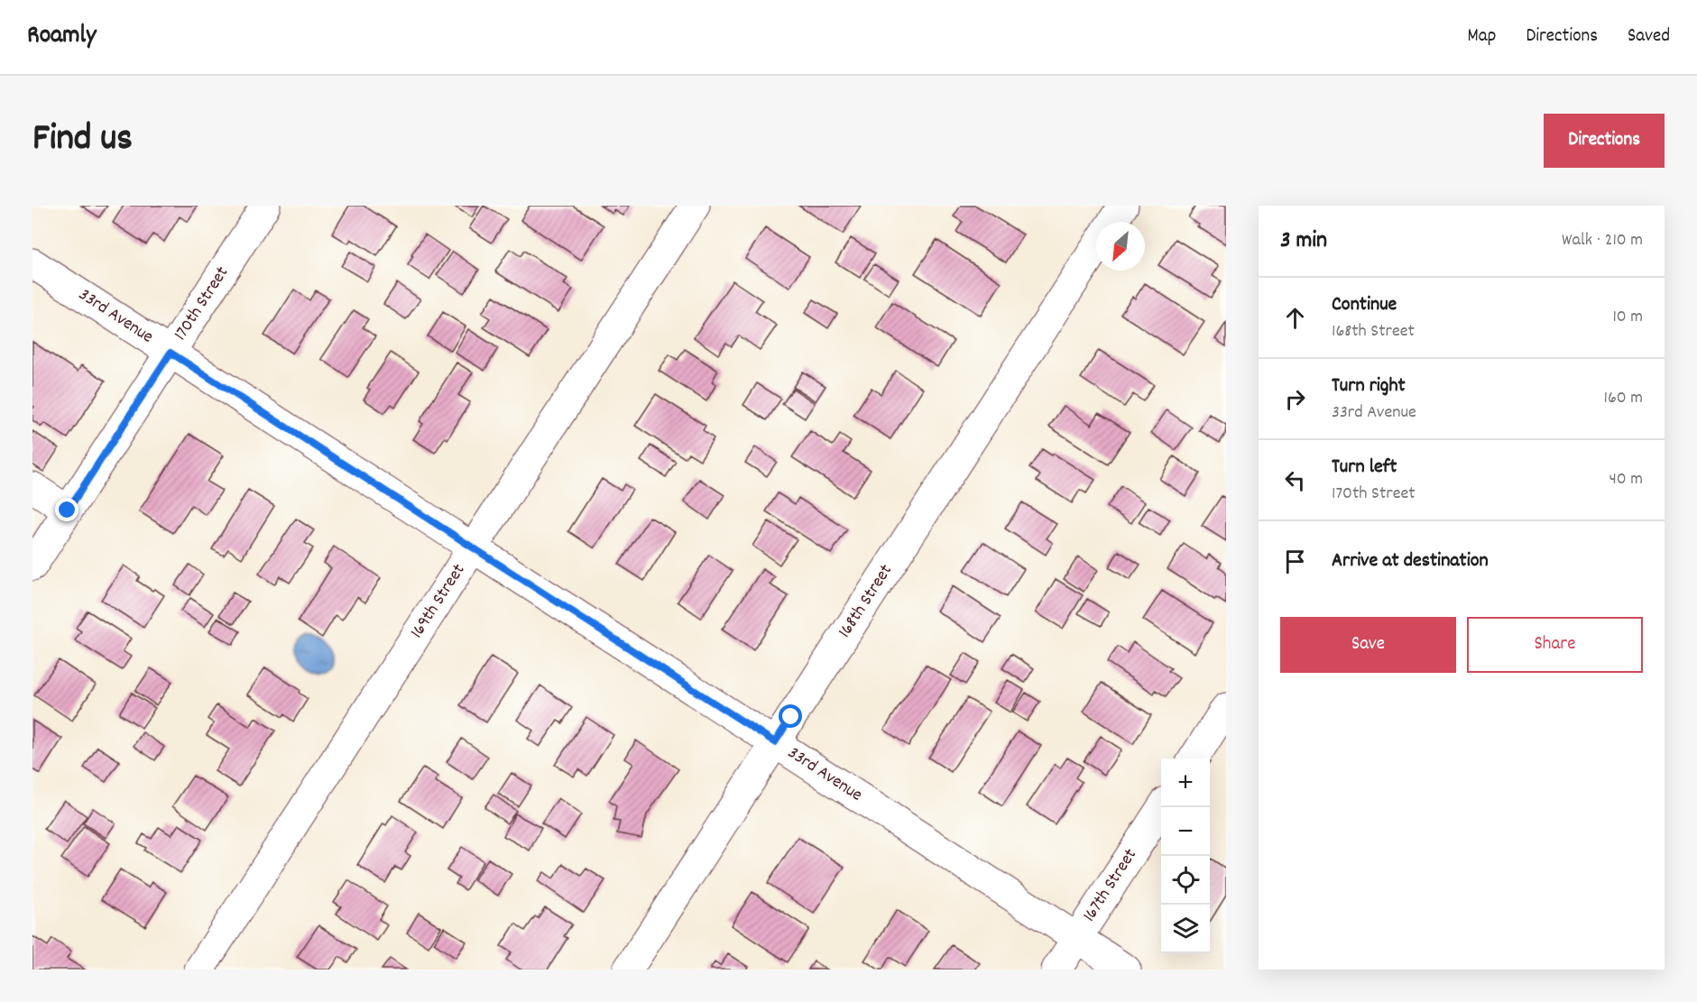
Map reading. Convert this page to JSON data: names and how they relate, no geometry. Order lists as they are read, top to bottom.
{
  "streets": {
    "street": [
      "170th Street",
      "33rd Avenue",
      "169th Street",
      "168th Street",
      "167th Street"
    ]
  },
  "crossings": [
    ["170th Street", "33rd Avenue"],
    ["33rd Avenue", "169th Street"],
    ["33rd Avenue", "168th Street"],
    ["33rd Avenue", "167th Street"]
  ],
  "north": "bottom left",
  "page": {
    "header": "Roamly",
    "nav": ["Map", "Directions", "Saved"],
    "title": "Find us",
    "buttons": [
      "Directions",
      ["Save", "Share"]
    ],
    "heading": ["3 min", "Walk · 210 m"],
    "list": [
      ["Continue", "168th Street", "10 m"],
      ["Turn right", "33rd Avenue", "160 m"],
      ["Turn left", "170th Street", "40 m"],
      "Arrive at destination"
    ],
    "map_buttons": ["+", "−"]
  }
}
